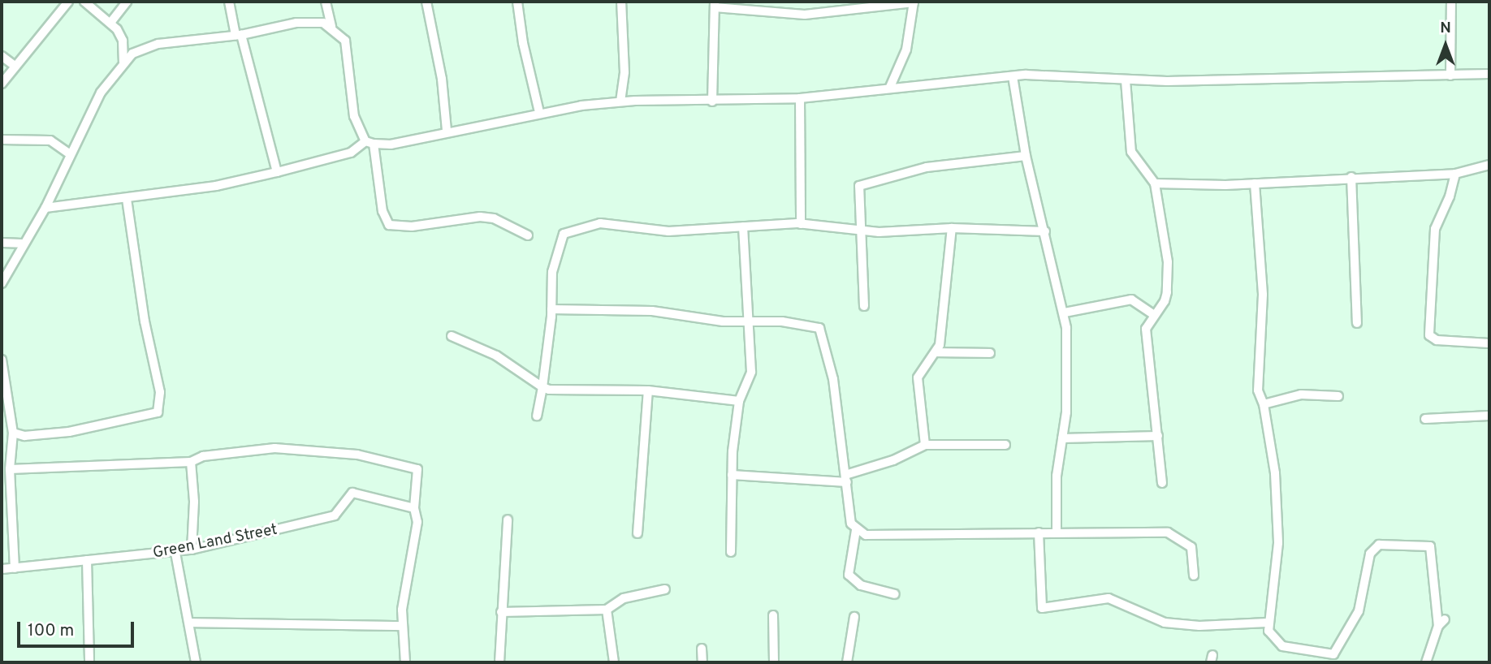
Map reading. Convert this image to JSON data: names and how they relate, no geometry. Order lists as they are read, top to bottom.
{
  "streets": {
    "street": ["Green Land Street"]
  },
  "scale_bar": "100 m",
  "north": "top"
}
